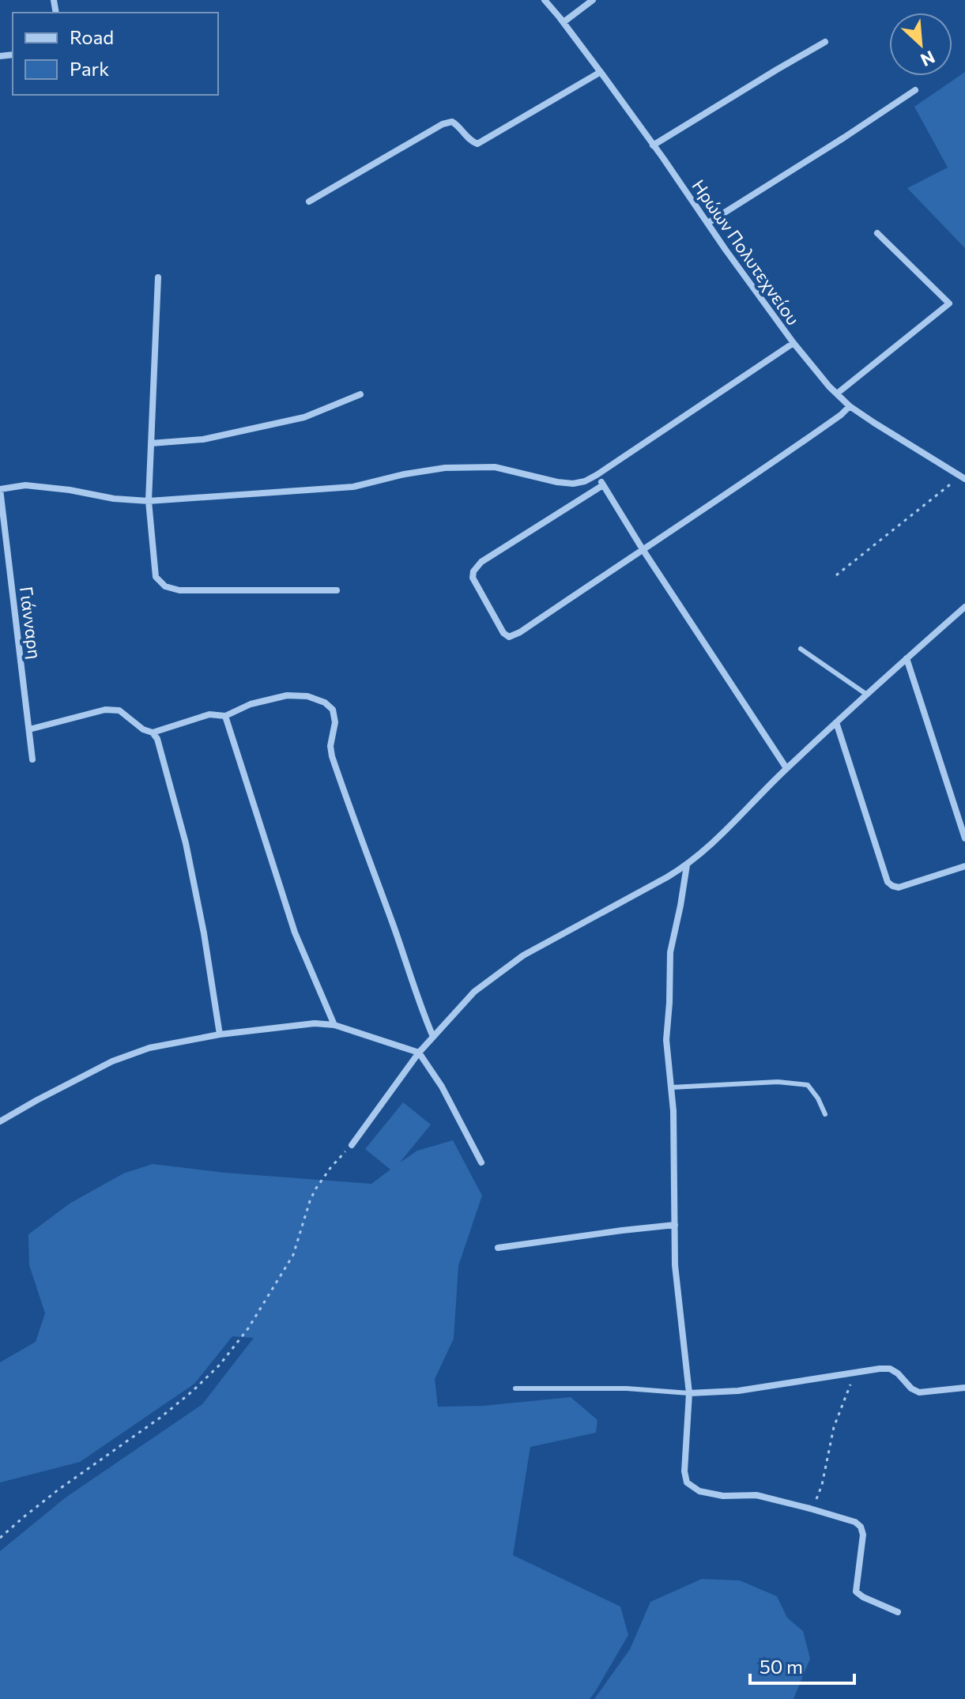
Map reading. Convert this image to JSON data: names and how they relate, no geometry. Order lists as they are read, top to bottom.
{
  "streets": {
    "street": ["Ηρώων Πολυτεχνείου", "Γιάνναρη"]
  },
  "legend": ["Road", "Park"],
  "scale_bar": "50 m",
  "north": "bottom right"
}
